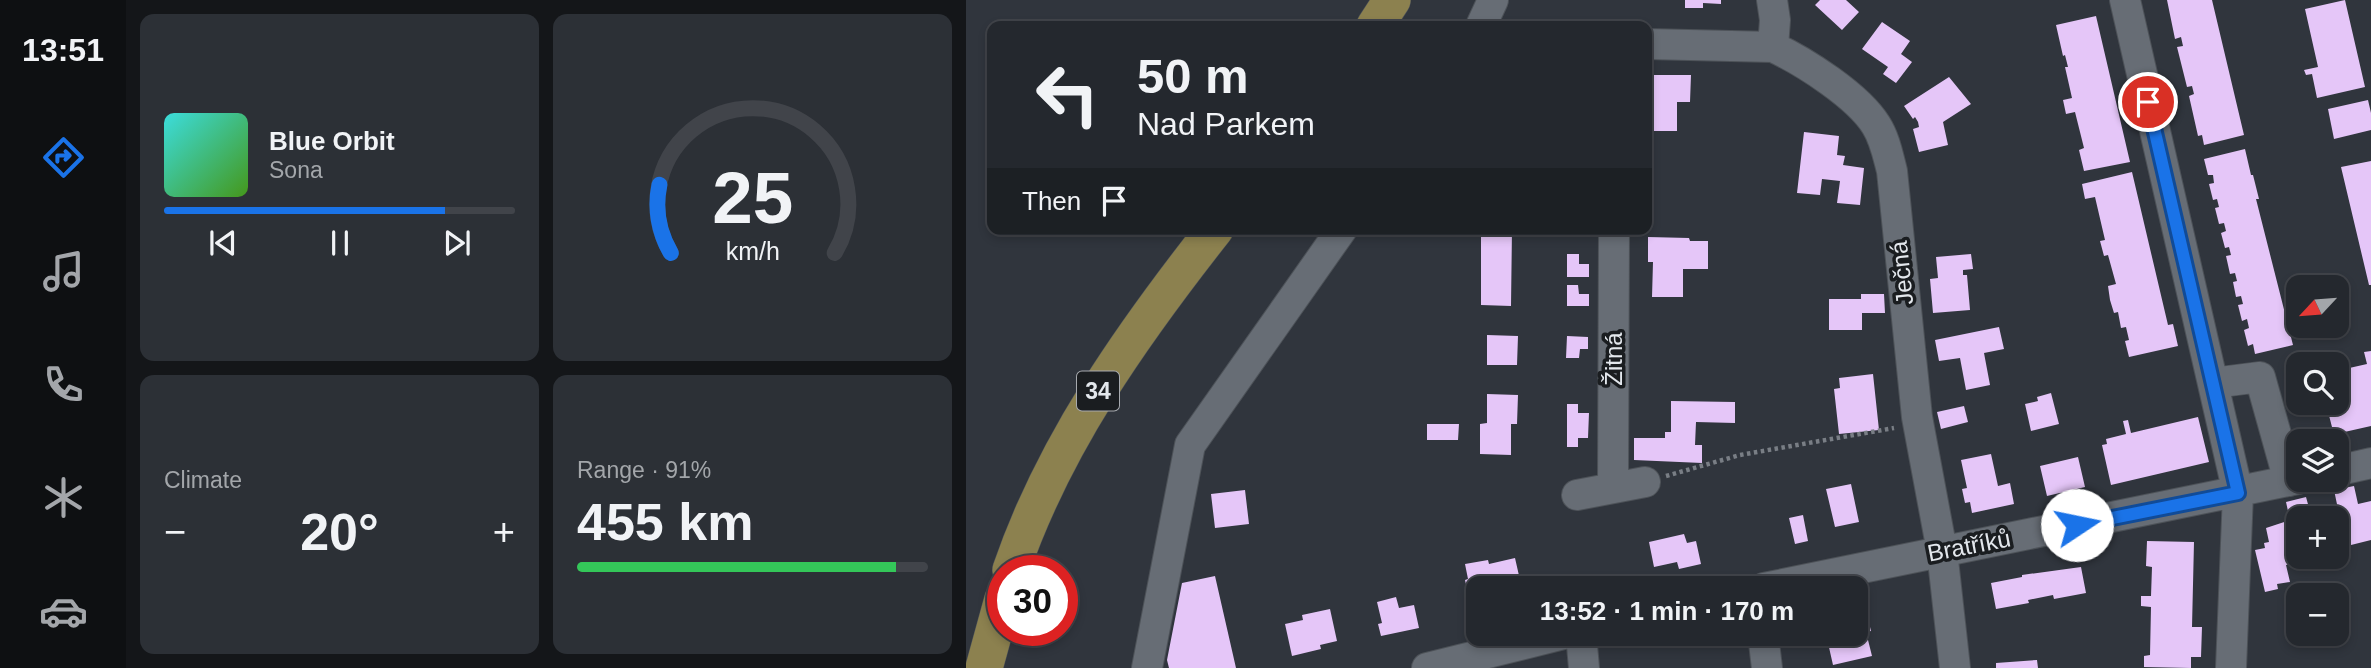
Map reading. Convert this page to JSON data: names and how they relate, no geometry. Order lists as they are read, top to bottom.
{
  "streets": {
    "main road": ["34"],
    "street": ["Ječná", "Žitná", "Bratříků"]
  },
  "crossings": [
    ["Ječná", "Bratříků"]
  ],
  "north": "bottom left",
  "page": {
    "tabs": "13:51",
    "turn": ["50 m", "Nad Parkem"],
    "song": ["Blue Orbit", "Sona"],
    "then": "Then",
    "map_buttons": ["+", "−"],
    "tile": [
      "Climate",
      ["Range · 91%", "455 km"]
    ],
    "heat": ["−", "20°", "+"],
    "limit": "30",
    "trip": "13:52 · 1 min · 170 m",
    "gauge": ["25", "km/h"]
  }
}
